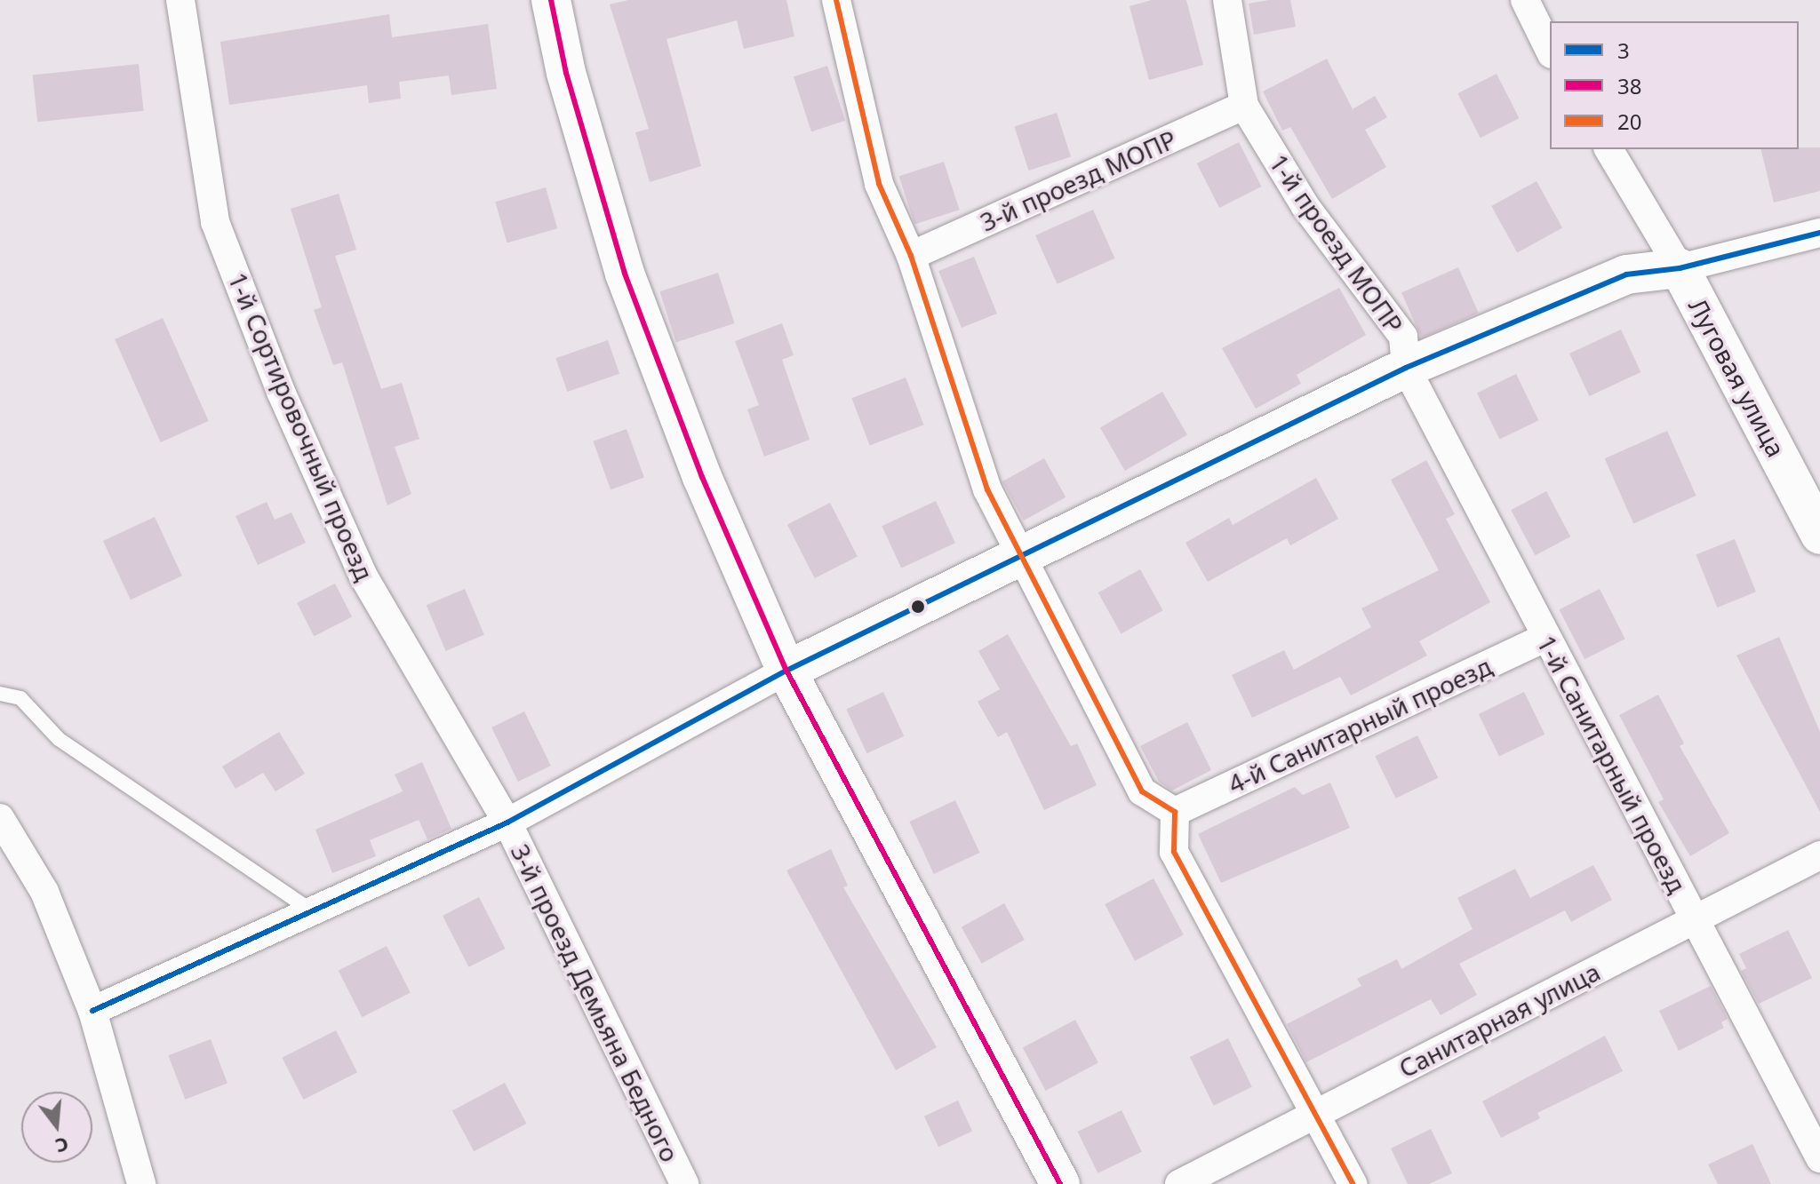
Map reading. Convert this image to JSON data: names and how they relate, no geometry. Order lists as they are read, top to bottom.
{
  "streets": {
    "main road": ["Луговая улица"],
    "street": [
      "3-й проезд МОПР",
      "1-й проезд МОПР",
      "1-й Сортировочный проезд",
      "4-й Санитарный проезд",
      "1-й Санитарный проезд",
      "3-й проезд Демьяна Бедного",
      "Санитарная улица"
    ]
  },
  "crossings": [
    ["3-й проезд МОПР", "1-й проезд МОПР"],
    ["1-й проезд МОПР", "1-й Санитарный проезд"],
    ["1-й Сортировочный проезд", "3-й проезд Демьяна Бедного"],
    ["4-й Санитарный проезд", "1-й Санитарный проезд"],
    ["1-й Санитарный проезд", "Санитарная улица"]
  ],
  "lines": ["transit line 38", "transit line 20", "transit line 3"],
  "legend": ["3", "38", "20"],
  "north": "bottom"
}
